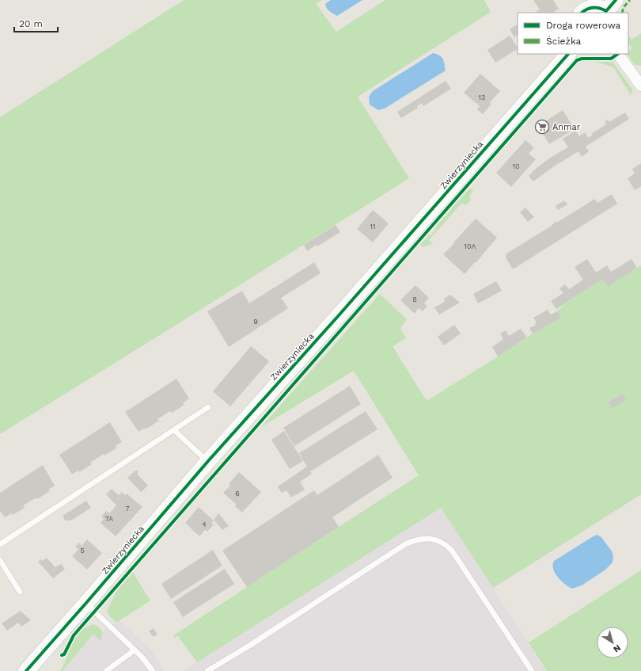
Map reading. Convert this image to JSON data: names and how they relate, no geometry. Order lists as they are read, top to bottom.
{
  "streets": {
    "street": ["Zwierzyniecka"]
  },
  "places": {
    "supermarket": ["Anmar"]
  },
  "house_numbers": [
    "13",
    "10",
    "11",
    "10A",
    "8",
    "9",
    "6",
    "7",
    "7A",
    "4",
    "5"
  ],
  "legend": ["Droga rowerowa", "Ścieżka"],
  "scale_bar": "20 m",
  "north": "bottom right"
}
